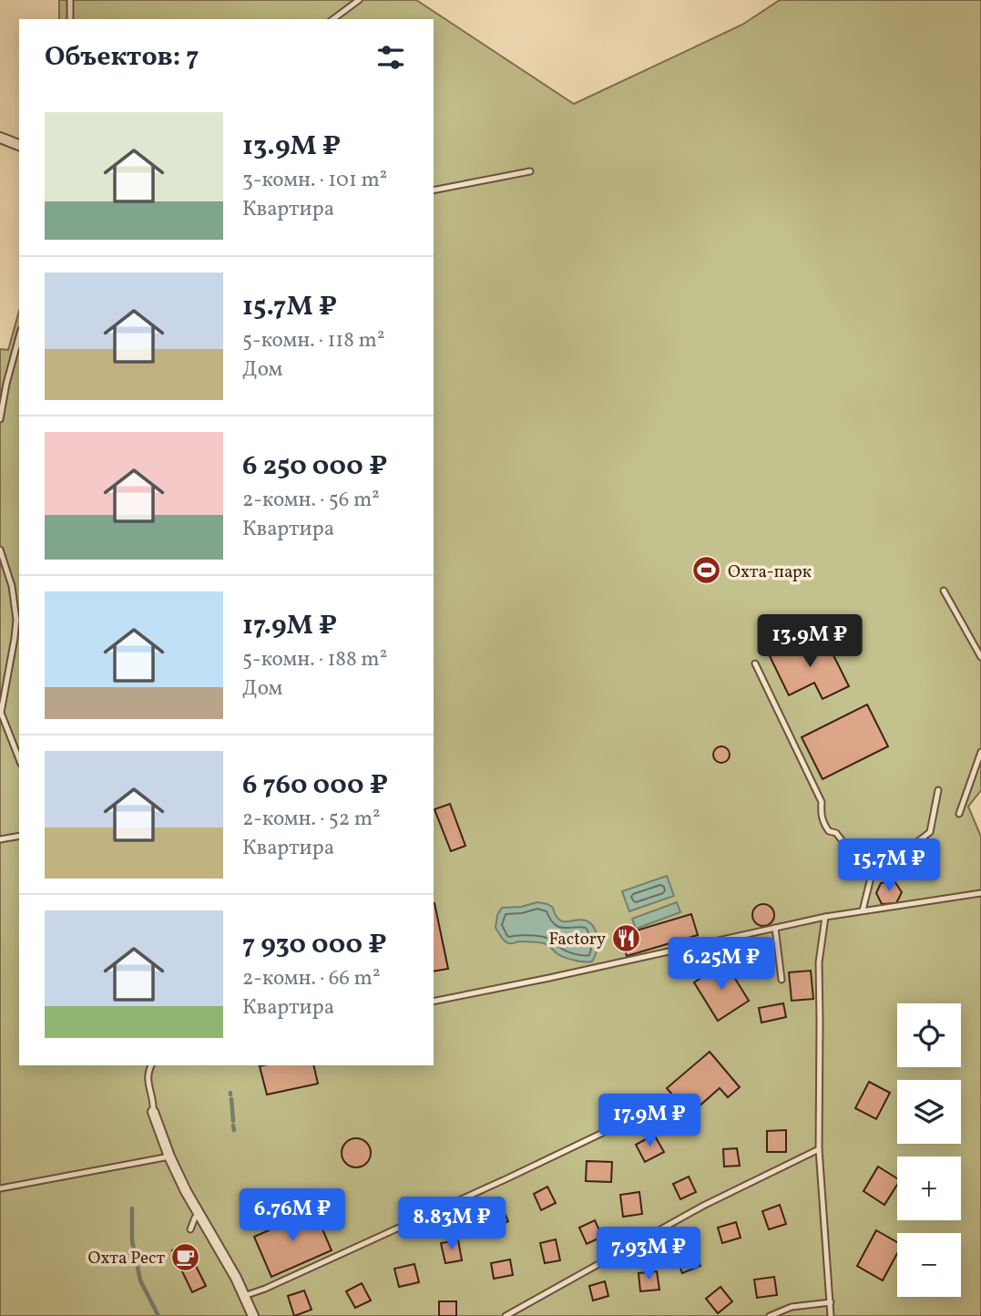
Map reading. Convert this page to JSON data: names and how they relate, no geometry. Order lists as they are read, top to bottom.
{
  "places": {
    "sports": ["Охта-парк"],
    "restaurant": ["Factory"],
    "cafe": ["Охта Рест"]
  },
  "page": {
    "heading": "Объектов: 7",
    "list": [
      {
        "name": "13.9M ₽",
        "note": "3-комн. · 101 m² · Квартира"
      },
      {
        "name": "15.7M ₽",
        "note": "5-комн. · 118 m² · Дом"
      },
      {
        "name": "6 250 000 ₽",
        "note": "2-комн. · 56 m² · Квартира"
      },
      {
        "name": "17.9M ₽",
        "note": "5-комн. · 188 m² · Дом"
      },
      {
        "name": "6 760 000 ₽",
        "note": "2-комн. · 52 m² · Квартира"
      },
      {
        "name": "7 930 000 ₽",
        "note": "2-комн. · 66 m² · Квартира"
      }
    ],
    "price": [
      "13.9M ₽",
      "15.7M ₽",
      "6.25M ₽",
      "17.9M ₽",
      "6.76M ₽",
      "8.83M ₽",
      "7.93M ₽"
    ],
    "map_buttons": ["+", "−"]
  }
}
